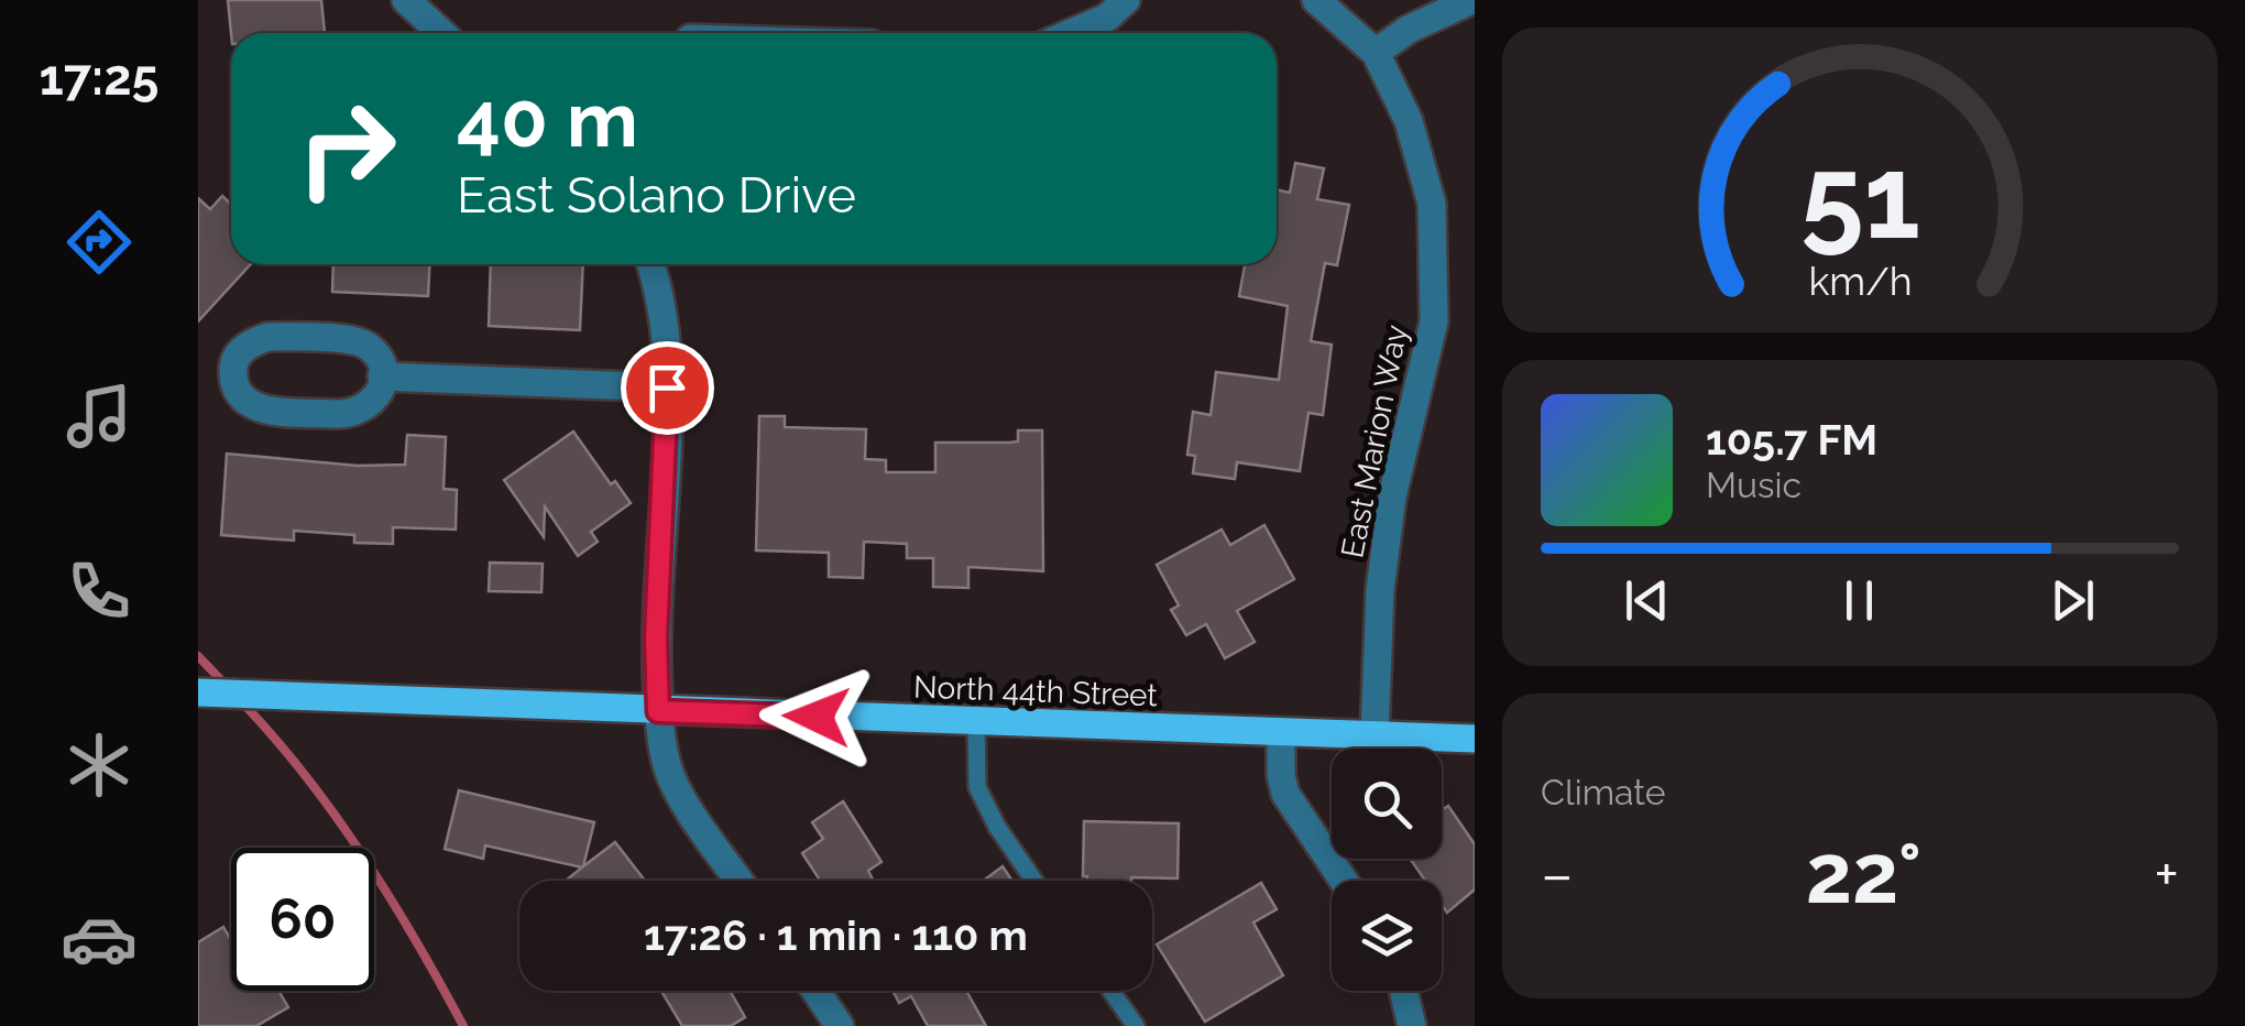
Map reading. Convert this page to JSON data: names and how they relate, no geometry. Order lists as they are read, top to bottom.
{
  "streets": {
    "main road": ["North 44th Street"],
    "street": ["East Marion Way"]
  },
  "crossings": [
    ["East Marion Way", "North 44th Street"]
  ],
  "page": {
    "tabs": "17:25",
    "turn": ["40 m", "East Solano Drive"],
    "song": ["105.7 FM", "Music"],
    "tile": "Climate",
    "heat": ["−", "22°", "+"],
    "limit": "60",
    "trip": "17:26 · 1 min · 110 m",
    "gauge": ["51", "km/h"]
  }
}
